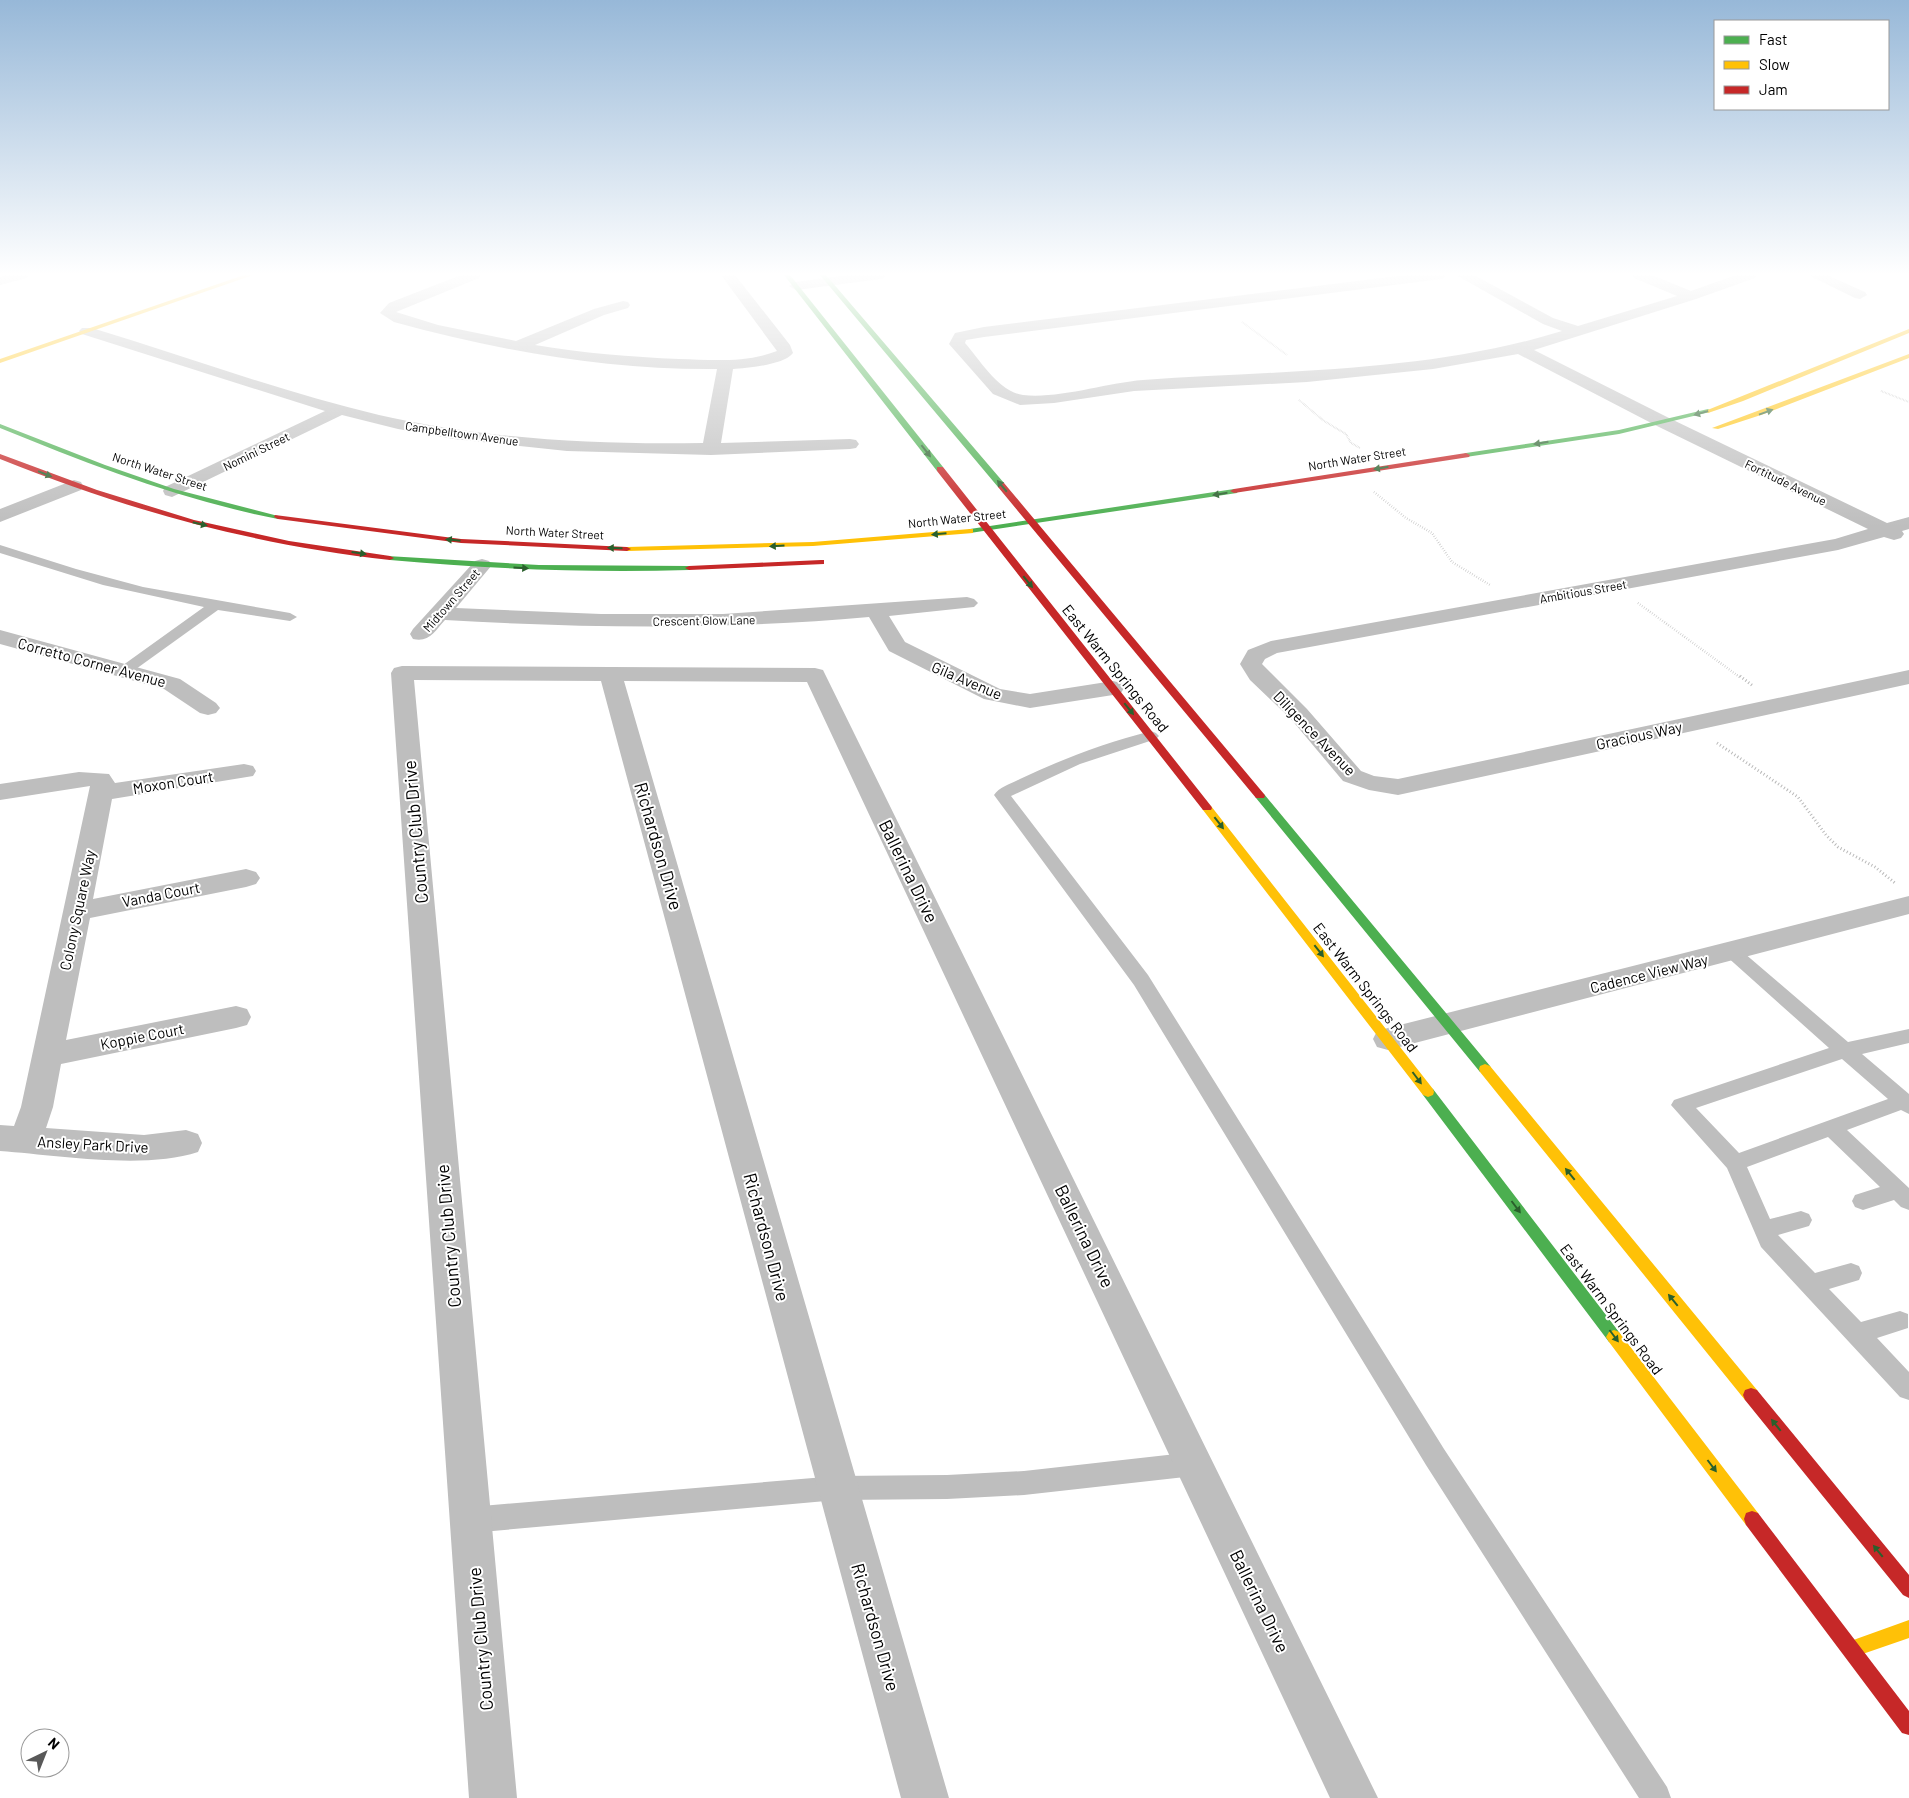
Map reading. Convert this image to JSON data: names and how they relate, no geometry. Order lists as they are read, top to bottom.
{
  "streets": {
    "main road": ["North Water Street", "East Warm Springs Road"],
    "street": [
      "Campbelltown Avenue",
      "Nomini Street",
      "Fortitude Avenue",
      "Ambitious Street",
      "Midtown Street",
      "Crescent Glow Lane",
      "Corretto Corner Avenue",
      "Gila Avenue",
      "Diligence Avenue",
      "Gracious Way",
      "Moxon Court",
      "Country Club Drive",
      "Richardson Drive",
      "Ballerina Drive",
      "Vanda Court",
      "Colony Square Way",
      "Cadence View Way",
      "Koppie Court",
      "Ansley Park Drive"
    ]
  },
  "crossings": [
    ["Campbelltown Avenue", "Nomini Street"],
    ["Nomini Street", "North Water Street"],
    ["North Water Street", "Fortitude Avenue"],
    ["North Water Street", "East Warm Springs Road"],
    ["Fortitude Avenue", "Ambitious Street"],
    ["Ambitious Street", "Diligence Avenue"],
    ["Midtown Street", "Crescent Glow Lane"],
    ["Crescent Glow Lane", "Gila Avenue"],
    ["East Warm Springs Road", "Gila Avenue"],
    ["East Warm Springs Road", "Cadence View Way"],
    ["Diligence Avenue", "Gracious Way"],
    ["Moxon Court", "Colony Square Way"],
    ["Country Club Drive", "Richardson Drive"],
    ["Country Club Drive", "Ballerina Drive"],
    ["Richardson Drive", "Ballerina Drive"],
    ["Vanda Court", "Colony Square Way"],
    ["Colony Square Way", "Koppie Court"],
    ["Colony Square Way", "Ansley Park Drive"]
  ],
  "legend": ["Fast", "Slow", "Jam"],
  "north": "top right"
}
